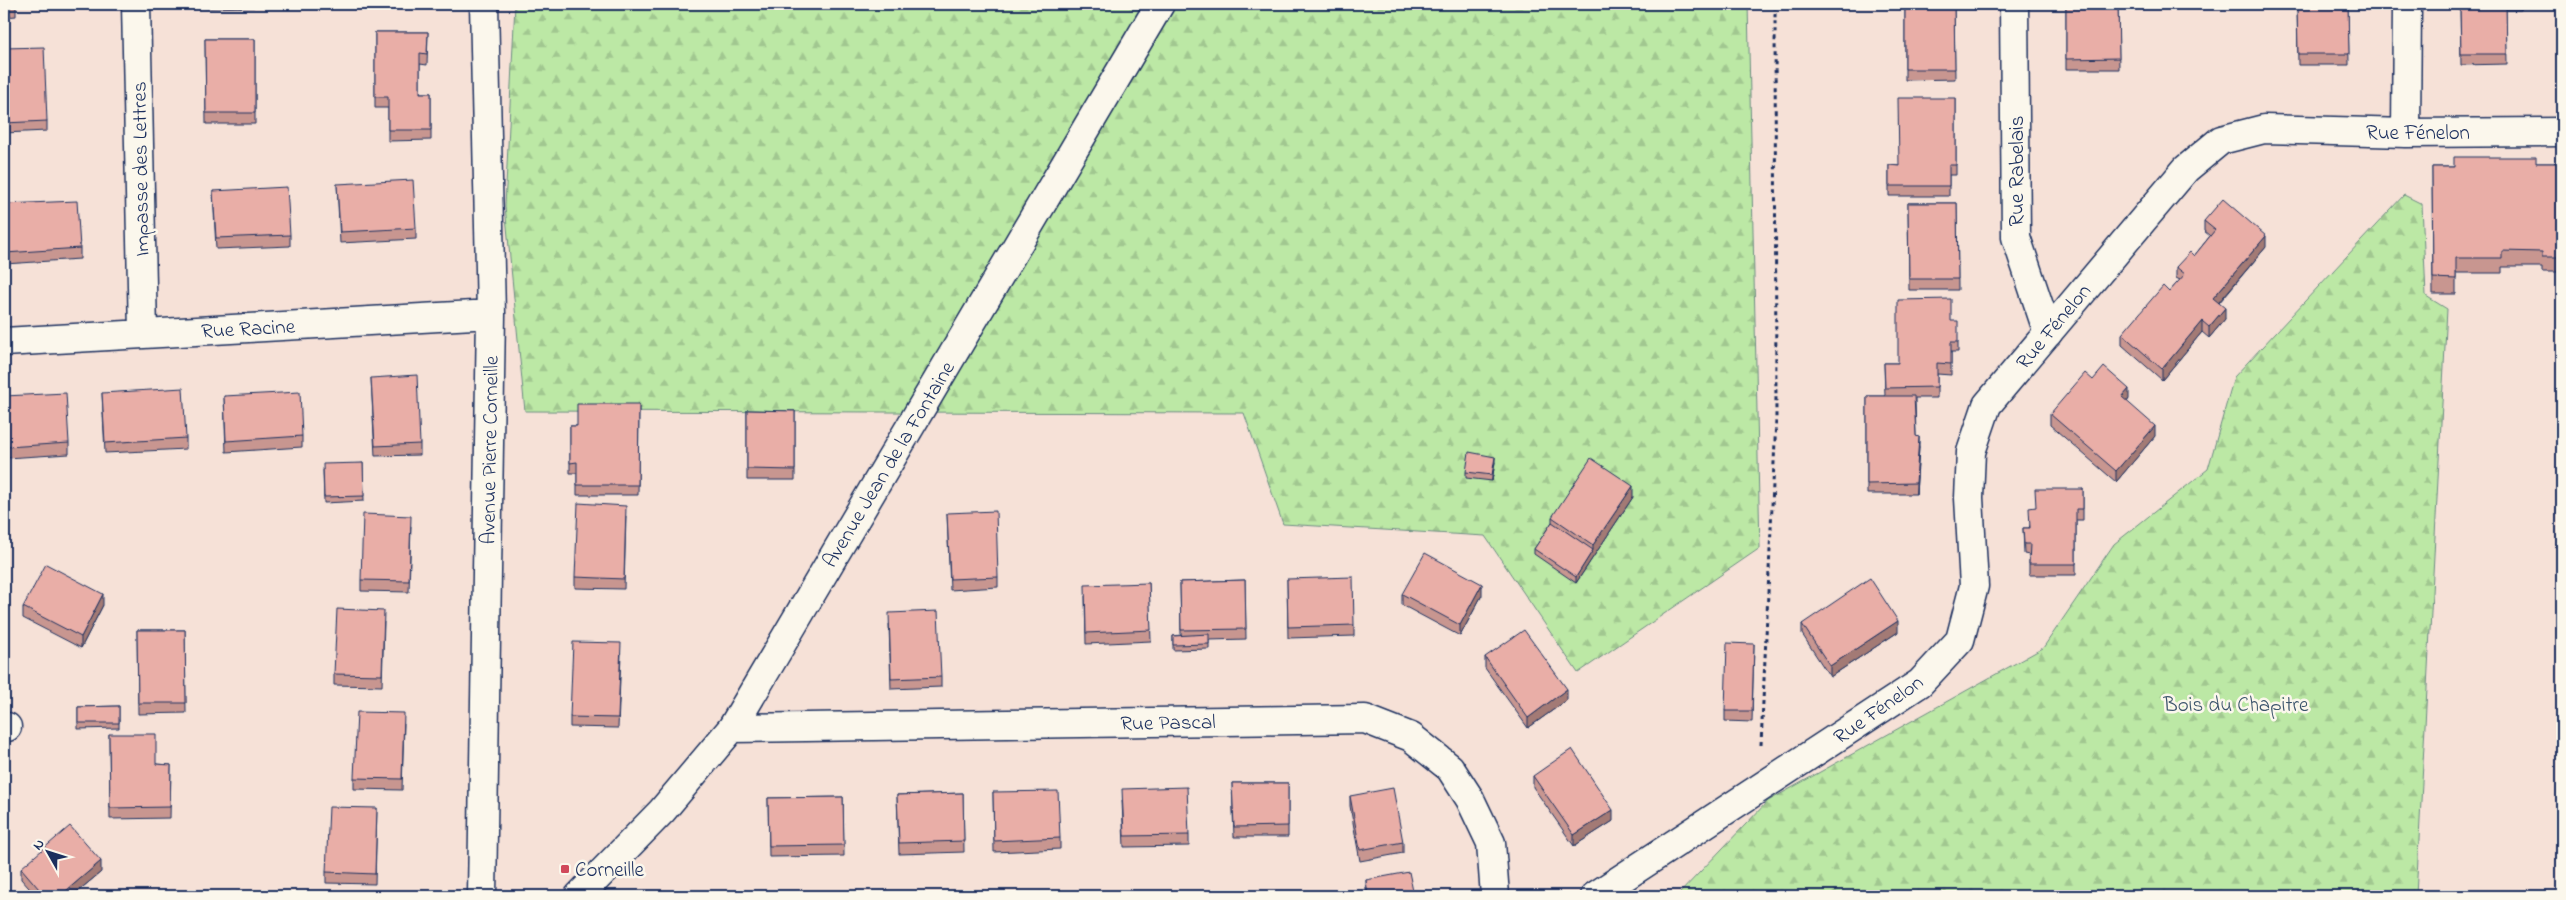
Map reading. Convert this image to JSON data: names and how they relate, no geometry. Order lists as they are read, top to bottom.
{
  "streets": {
    "street": [
      "Rue Fénelon",
      "Impasse des Lettres",
      "Rue Rabelais",
      "Rue Racine",
      "Avenue Pierre Corneille",
      "Avenue Jean de la Fontaine",
      "Rue Pascal"
    ]
  },
  "crossings": [
    ["Rue Fénelon", "Rue Rabelais"],
    ["Impasse des Lettres", "Rue Racine"],
    ["Rue Racine", "Avenue Pierre Corneille"],
    ["Avenue Jean de la Fontaine", "Rue Pascal"]
  ],
  "parks": ["Bois du Chapitre"],
  "places": {
    "transit": ["Corneille"]
  },
  "north": "top left"
}
